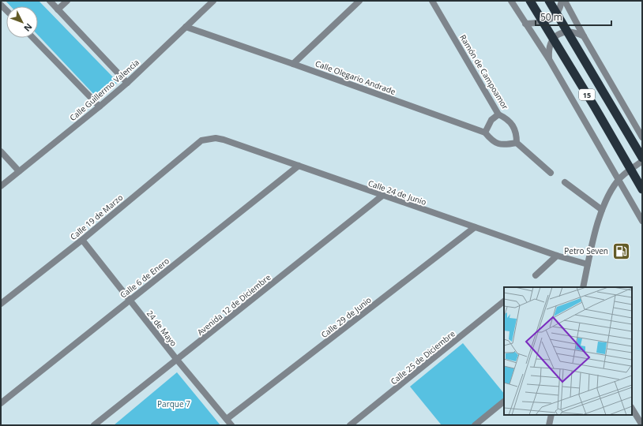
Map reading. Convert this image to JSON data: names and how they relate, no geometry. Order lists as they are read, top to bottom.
{
  "streets": {
    "highway": ["15"],
    "street": [
      "Ramón de Campoamor",
      "Calle Olegario Andrade",
      "Calle Guillermo Valencia",
      "Calle 24 de Junio",
      "Calle 19 de Marzo",
      "Calle 6 de Enero",
      "Avenida 12 de Diciembre",
      "Calle 29 de Junio",
      "24 de Mayo",
      "Calle 25 de Diciembre"
    ]
  },
  "crossings": [
    ["Ramón de Campoamor", "Calle Olegario Andrade"],
    ["Calle Olegario Andrade", "Calle Guillermo Valencia"],
    ["Calle 24 de Junio", "Calle 19 de Marzo"],
    ["Calle 24 de Junio", "Calle 6 de Enero"],
    ["Calle 24 de Junio", "Avenida 12 de Diciembre"],
    ["Calle 24 de Junio", "Calle 29 de Junio"],
    ["Calle 19 de Marzo", "24 de Mayo"],
    ["Calle 6 de Enero", "24 de Mayo"],
    ["Avenida 12 de Diciembre", "24 de Mayo"],
    ["Calle 29 de Junio", "24 de Mayo"]
  ],
  "parks": ["Parque 7"],
  "places": {
    "fuel station": ["Petro Seven"]
  },
  "scale_bar": "50 m",
  "north": "bottom right"
}
